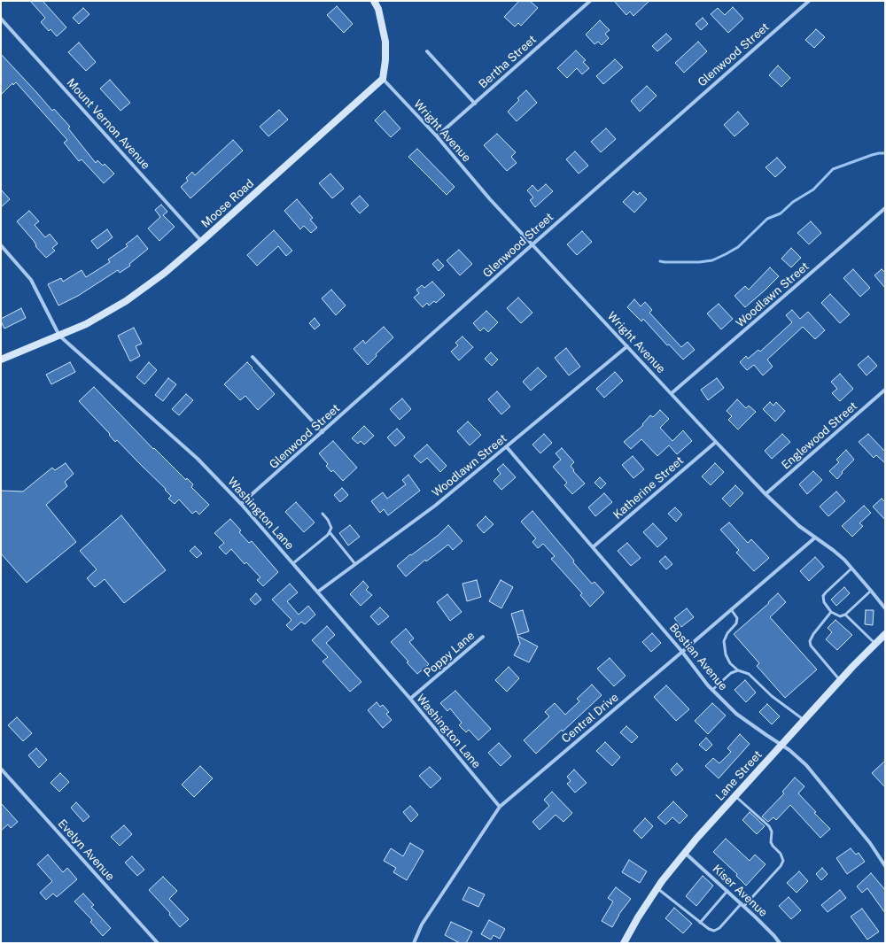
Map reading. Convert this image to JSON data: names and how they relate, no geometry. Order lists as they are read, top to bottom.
{
  "streets": {
    "street": [
      "Glenwood Street",
      "Bertha Street",
      "Mount Vernon Avenue",
      "Wright Avenue",
      "Moose Road",
      "Woodlawn Street",
      "Englewood Street",
      "Katherine Street",
      "Washington Lane",
      "Poppy Lane",
      "Bostian Avenue",
      "Central Drive",
      "Lane Street",
      "Evelyn Avenue",
      "Kiser Avenue"
    ]
  },
  "crossings": [
    ["Glenwood Street", "Wright Avenue"],
    ["Glenwood Street", "Washington Lane"],
    ["Bertha Street", "Wright Avenue"],
    ["Mount Vernon Avenue", "Moose Road"],
    ["Wright Avenue", "Moose Road"],
    ["Wright Avenue", "Woodlawn Street"],
    ["Wright Avenue", "Englewood Street"],
    ["Wright Avenue", "Katherine Street"],
    ["Wright Avenue", "Central Drive"],
    ["Moose Road", "Washington Lane"],
    ["Woodlawn Street", "Washington Lane"],
    ["Woodlawn Street", "Bostian Avenue"],
    ["Katherine Street", "Bostian Avenue"],
    ["Washington Lane", "Poppy Lane"],
    ["Washington Lane", "Central Drive"],
    ["Bostian Avenue", "Central Drive"],
    ["Bostian Avenue", "Lane Street"],
    ["Lane Street", "Kiser Avenue"]
  ]
}
